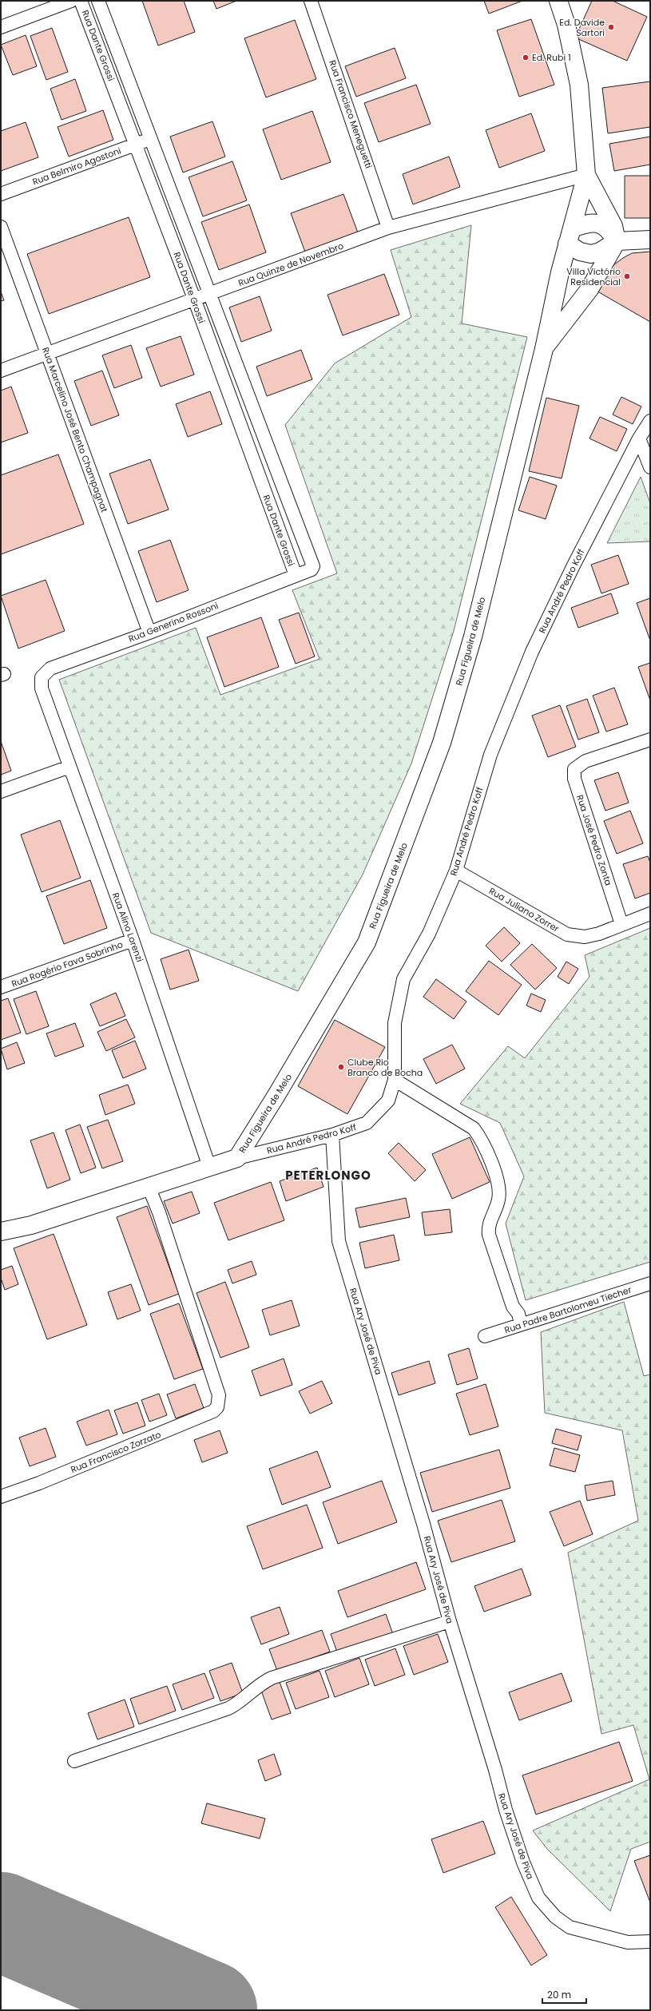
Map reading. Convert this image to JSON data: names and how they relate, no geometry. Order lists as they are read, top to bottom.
{
  "streets": {
    "main road": ["Rua Figueira de Melo"],
    "street": [
      "Rua Dante Grossi",
      "Rua Francisco Meneguetti",
      "Rua Belmiro Agostoni",
      "Rua Quinze de Novembro",
      "Rua Marcelino José Bento Champagnat",
      "Rua André Pedro Koff",
      "Rua Generino Rossoni",
      "Rua José Pedro Zonta",
      "Rua Juliano Zorrer",
      "Rua Alino Lorenzi",
      "Rua Rogério Fava Sobrinho",
      "Rua Padre Bartolomeu Tiecher",
      "Rua Ary José de Piva",
      "Rua Francisco Zorzato"
    ]
  },
  "crossings": [
    ["Rua Dante Grossi", "Rua Belmiro Agostoni"],
    ["Rua Dante Grossi", "Rua Quinze de Novembro"],
    ["Rua Dante Grossi", "Rua Generino Rossoni"],
    ["Rua Francisco Meneguetti", "Rua Quinze de Novembro"],
    ["Rua Quinze de Novembro", "Rua Marcelino José Bento Champagnat"],
    ["Rua Quinze de Novembro", "Rua Figueira de Melo"],
    ["Rua Marcelino José Bento Champagnat", "Rua Generino Rossoni"],
    ["Rua André Pedro Koff", "Rua Figueira de Melo"],
    ["Rua André Pedro Koff", "Rua Juliano Zorrer"],
    ["Rua André Pedro Koff", "Rua Ary José de Piva"],
    ["Rua Generino Rossoni", "Rua Alino Lorenzi"],
    ["Rua Figueira de Melo", "Rua Alino Lorenzi"],
    ["Rua Figueira de Melo", "Rua Francisco Zorzato"],
    ["Rua José Pedro Zonta", "Rua Juliano Zorrer"],
    ["Rua Alino Lorenzi", "Rua Rogério Fava Sobrinho"]
  ],
  "districts": ["PETERLONGO"],
  "places": [
    "Ed. Davide Sartori",
    "Ed. Rubi 1",
    "Villa Victório Residencial",
    "Clube Rio Branco de Bocha"
  ],
  "scale_bar": "20 m"
}
